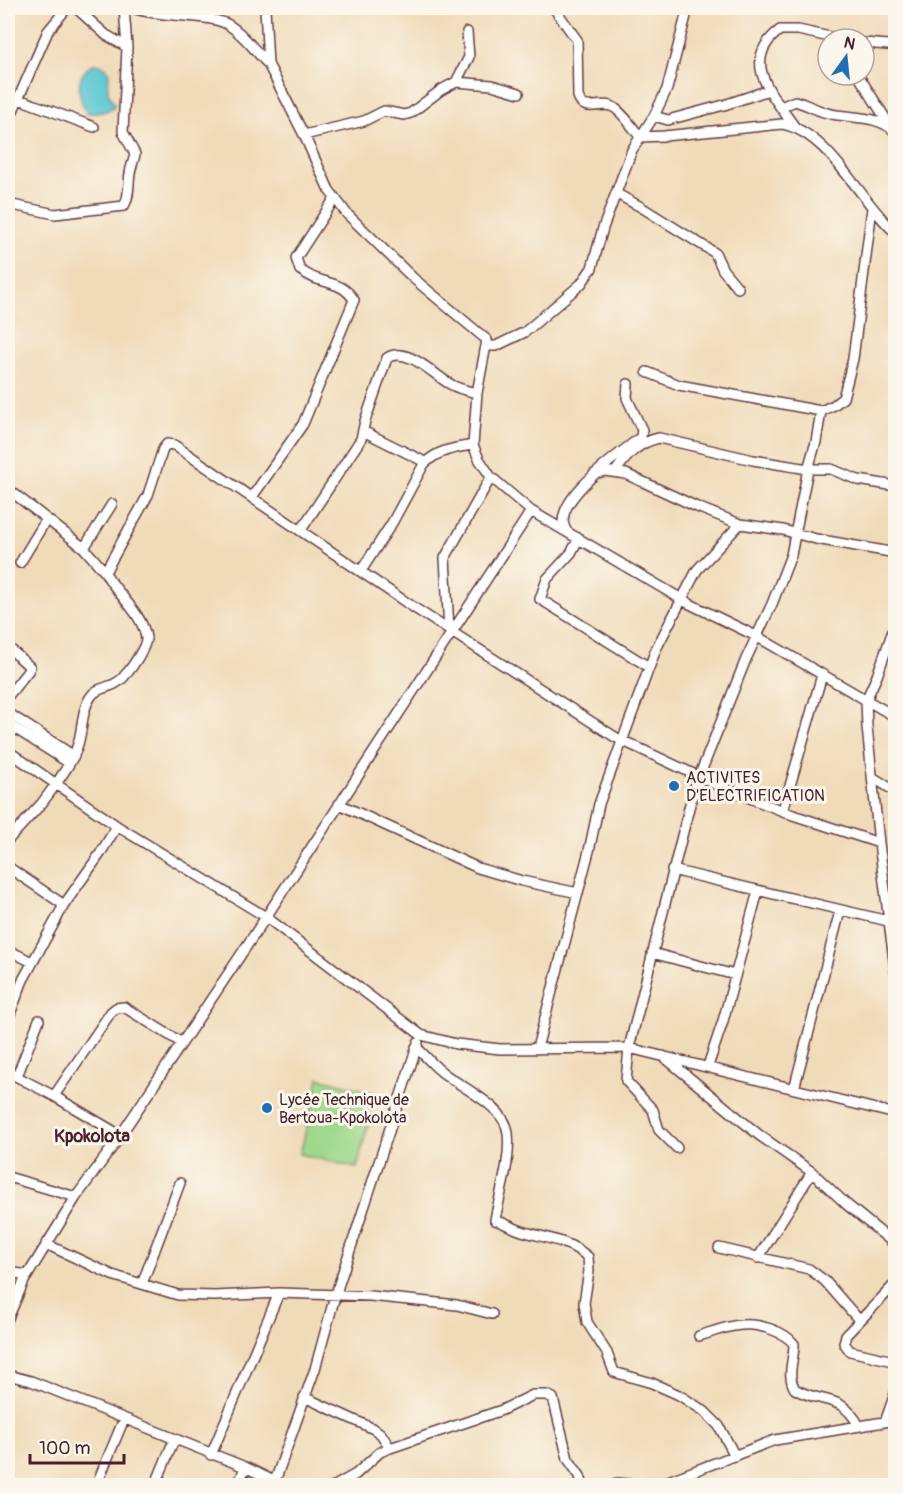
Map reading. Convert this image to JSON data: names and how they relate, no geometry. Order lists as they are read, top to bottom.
{
  "districts": ["Kpokolota"],
  "places": ["ACTIVITES D'ELECTRIFICATION", "Lycée Technique de Bertoua-Kpokolota"],
  "scale_bar": "100 m",
  "north": "top"
}
